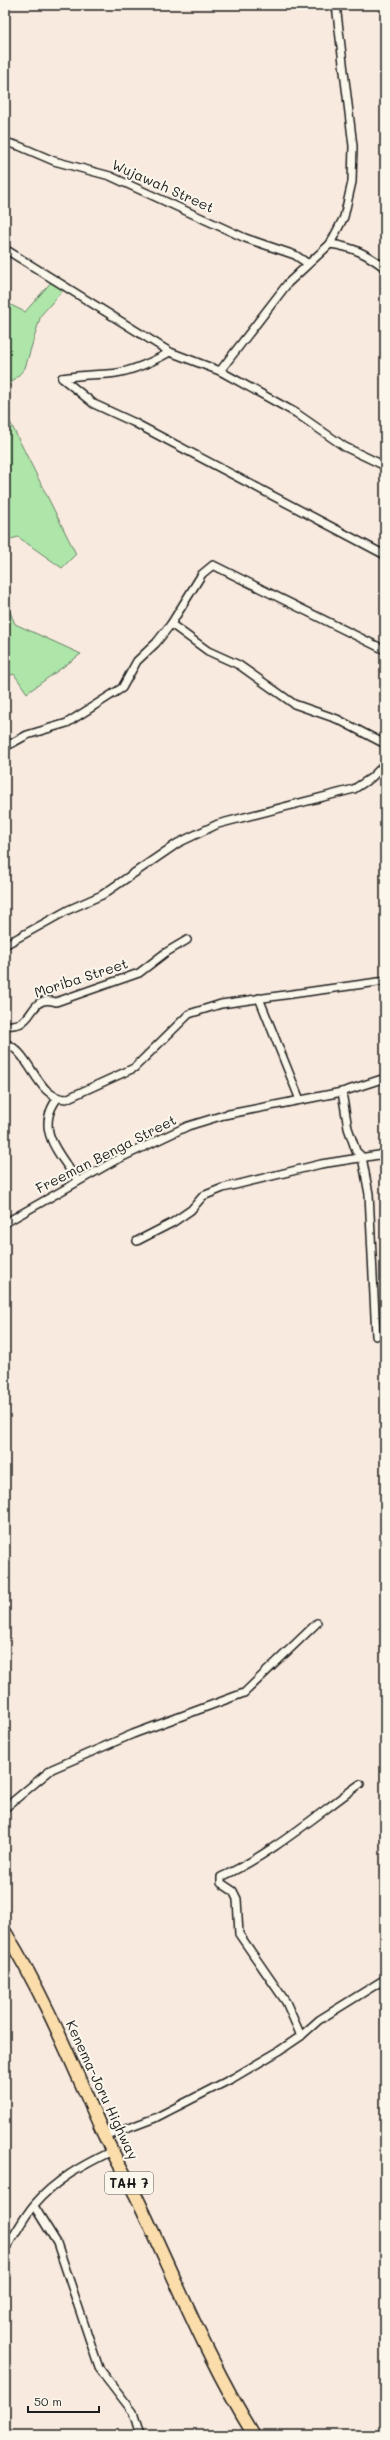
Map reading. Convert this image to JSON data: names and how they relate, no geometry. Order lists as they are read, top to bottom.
{
  "streets": {
    "highway": ["Kenema-Joru Highway", "TAH 7"],
    "street": ["Wujawah Street", "Moriba Street", "Freeman Benga Street"]
  },
  "scale_bar": "50 m"
}
